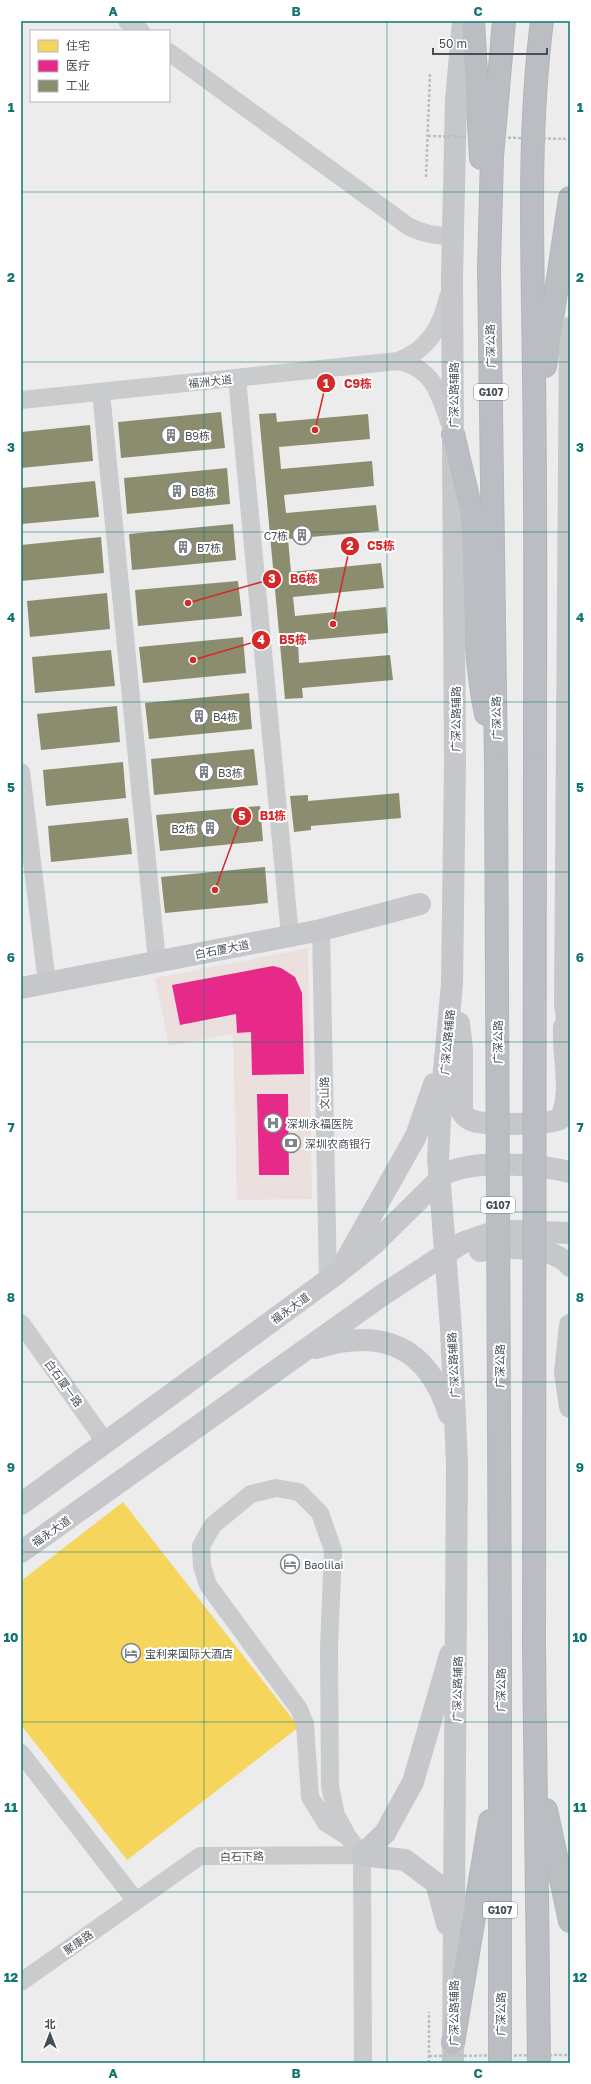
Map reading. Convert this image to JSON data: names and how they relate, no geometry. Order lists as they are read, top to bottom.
{
  "streets": {
    "highway": ["广深公路", "G107"],
    "main road": ["广深公路辅路", "白石厦大道", "福永大道"],
    "street": [
      "福洲大道",
      "文山路",
      "白石厦一路",
      "白石下路",
      "聚康路"
    ]
  },
  "crossings": [
    ["广深公路辅路", "福永大道"],
    ["白石厦大道", "文山路"],
    ["文山路", "福永大道"],
    ["福永大道", "白石厦一路"],
    ["白石下路", "聚康路"]
  ],
  "places": {
    "other": [
      "C9栋",
      "B6栋",
      "C5栋",
      "B5栋",
      "B1栋"
    ],
    "building": [
      "B9栋",
      "B8栋",
      "C7栋",
      "B7栋",
      "B4栋",
      "B3栋",
      "B2栋"
    ],
    "hospital": ["深圳永福医院"],
    "bank": ["深圳农商银行"],
    "hotel": ["Baolilai", "宝利来国际大酒店"]
  },
  "legend": ["住宅", "医疗", "工业"],
  "scale_bar": "50 m",
  "north": "top",
  "grid": {
    "columns": ["A", "B", "C"],
    "rows": [
      "1",
      "2",
      "3",
      "4",
      "5",
      "6",
      "7",
      "8",
      "9",
      "10",
      "11",
      "12"
    ]
  }
}
